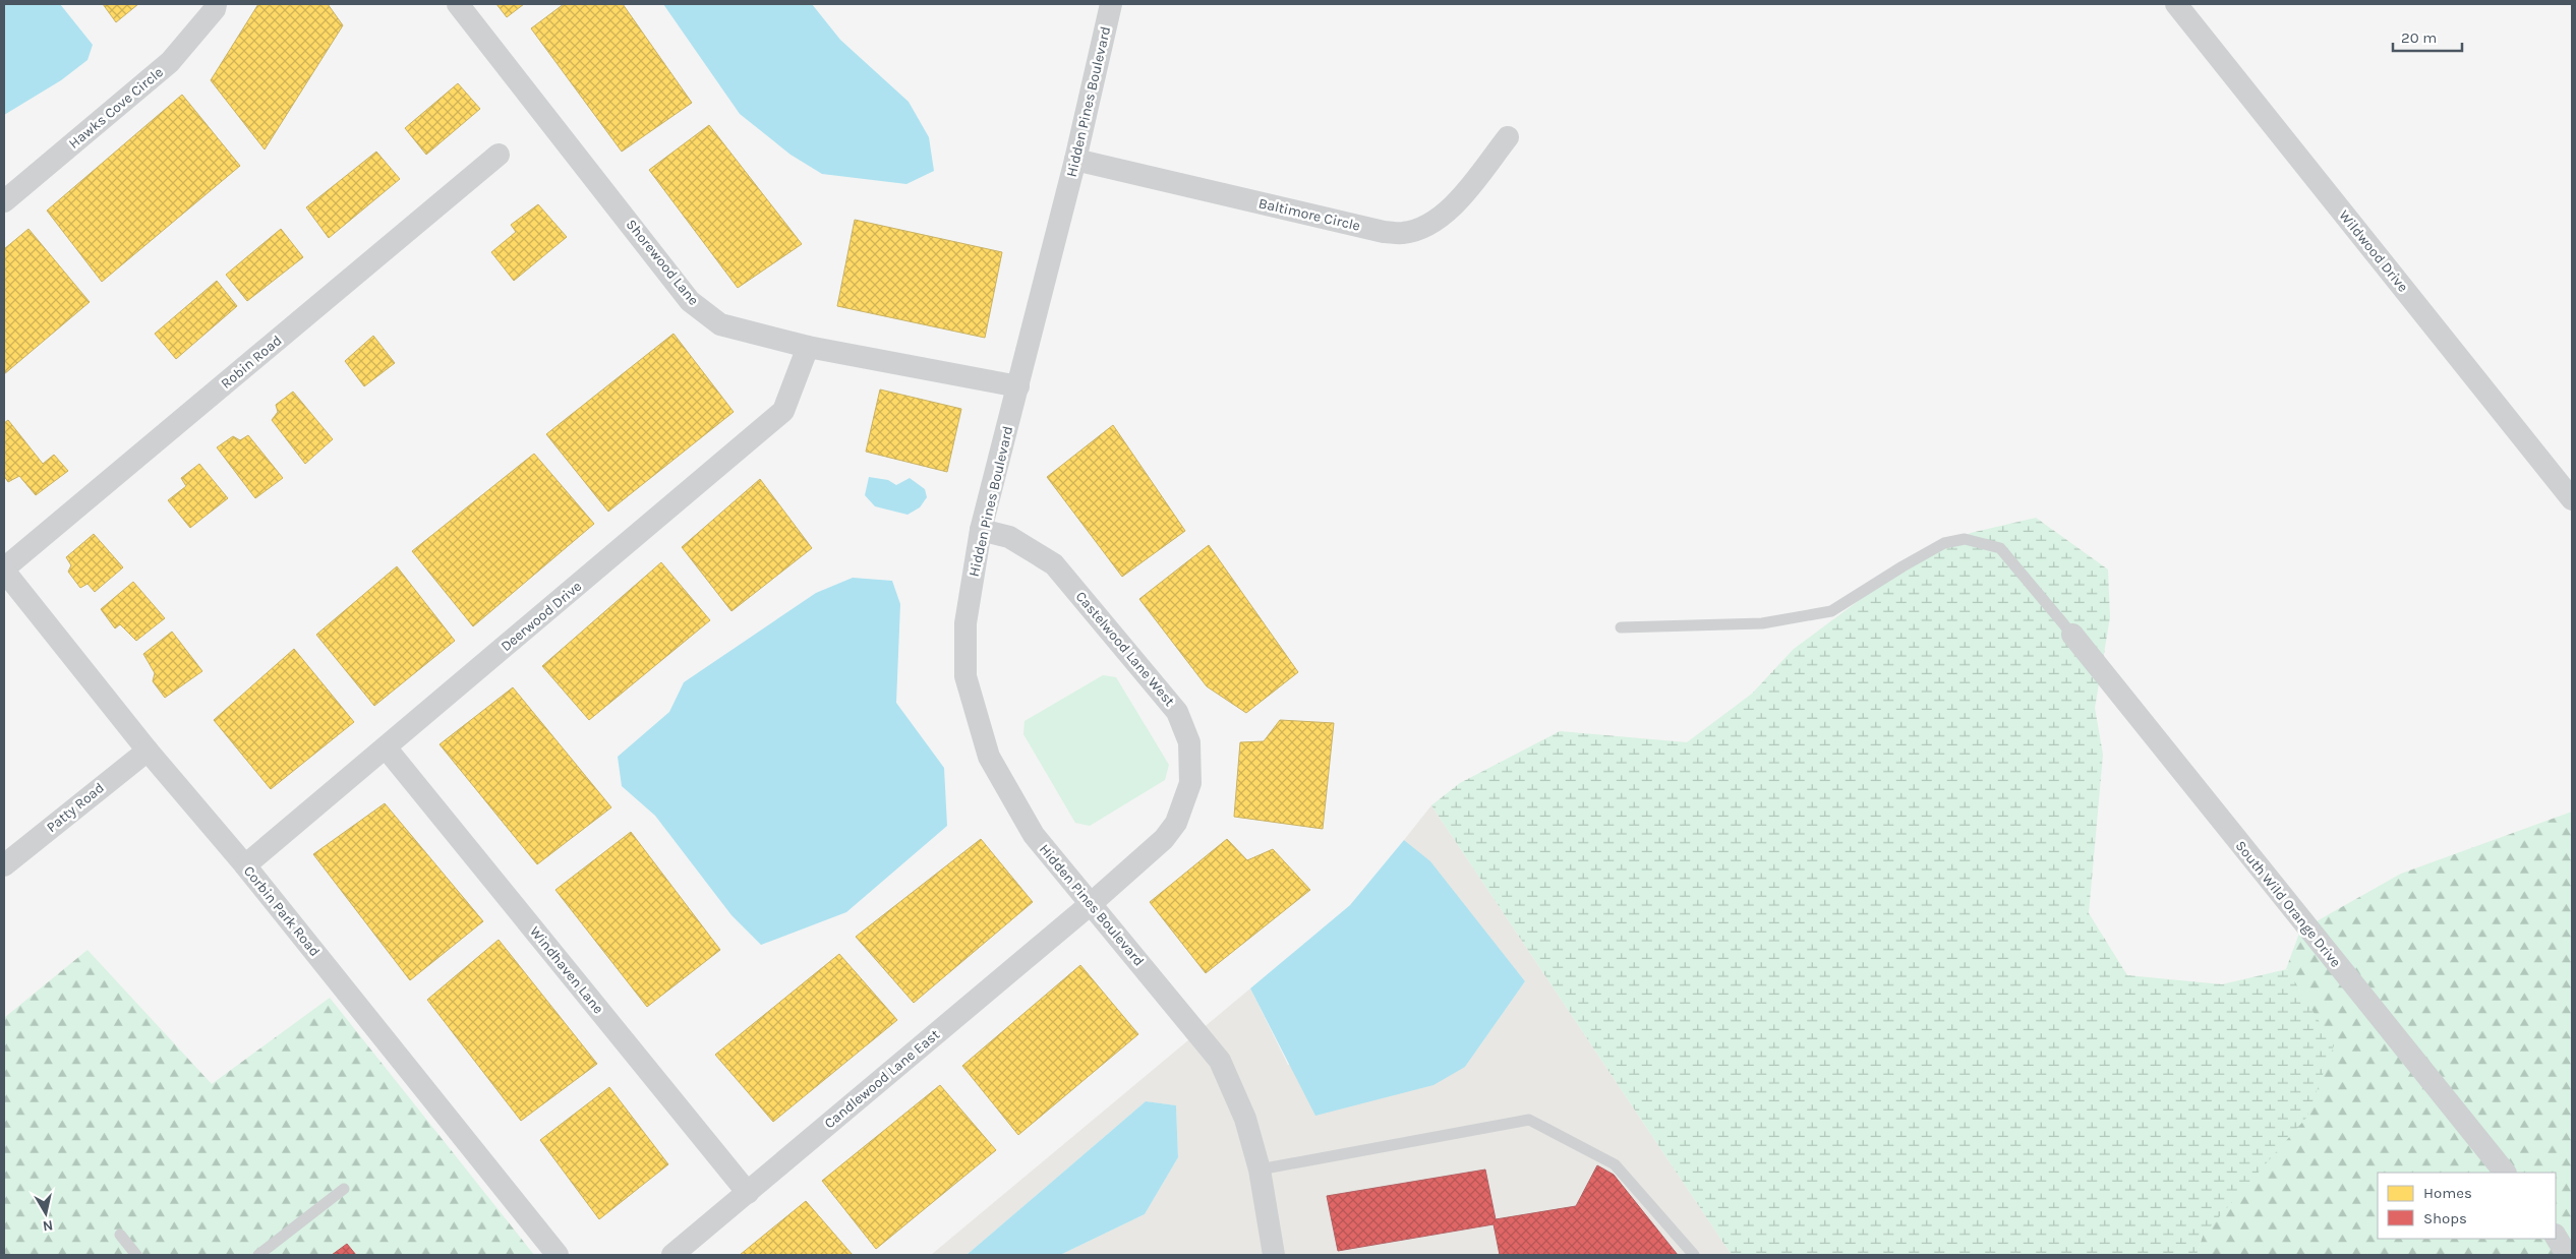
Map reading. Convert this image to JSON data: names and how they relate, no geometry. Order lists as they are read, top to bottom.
{
  "streets": {
    "street": [
      "Hidden Pines Boulevard",
      "Hawks Cove Circle",
      "Baltimore Circle",
      "Wildwood Drive",
      "Shorewood Lane",
      "Robin Road",
      "Deerwood Drive",
      "Castelwood Lane West",
      "Patty Road",
      "South Wild Orange Drive",
      "Corbin Park Road",
      "Windhaven Lane",
      "Candlewood Lane East"
    ]
  },
  "crossings": [
    ["Hidden Pines Boulevard", "Baltimore Circle"],
    ["Hidden Pines Boulevard", "Shorewood Lane"],
    ["Hidden Pines Boulevard", "Castelwood Lane West"],
    ["Hidden Pines Boulevard", "Candlewood Lane East"],
    ["Shorewood Lane", "Deerwood Drive"],
    ["Robin Road", "Corbin Park Road"],
    ["Deerwood Drive", "Corbin Park Road"],
    ["Deerwood Drive", "Windhaven Lane"],
    ["Castelwood Lane West", "Candlewood Lane East"],
    ["Patty Road", "Corbin Park Road"],
    ["Windhaven Lane", "Candlewood Lane East"]
  ],
  "legend": ["Homes", "Shops"],
  "scale_bar": "20 m",
  "north": "bottom"
}
